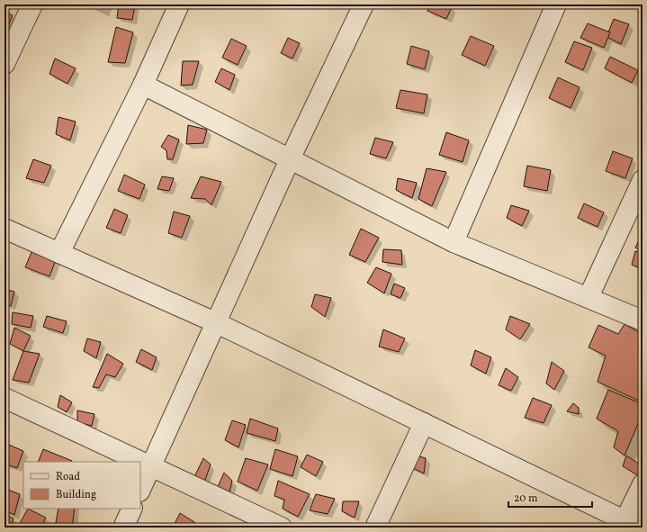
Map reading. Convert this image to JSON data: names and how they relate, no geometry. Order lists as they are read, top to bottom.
{
  "legend": ["Road", "Building"],
  "scale_bar": "20 m"
}
